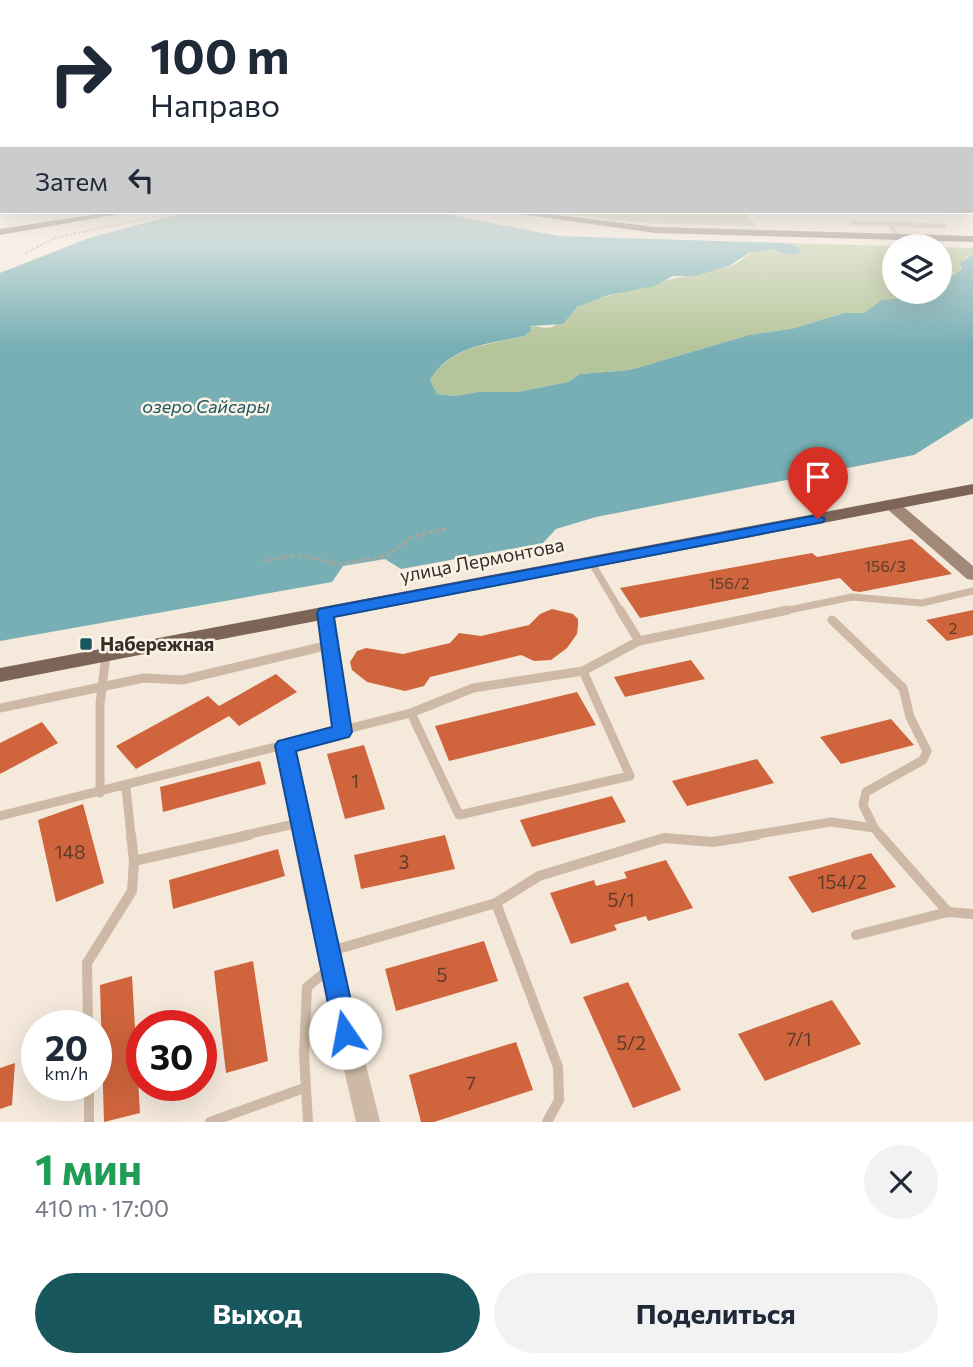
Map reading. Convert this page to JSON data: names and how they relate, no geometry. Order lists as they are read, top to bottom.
{
  "streets": {
    "main road": ["улица Лермонтова"]
  },
  "water": ["озеро Сайсары"],
  "places": {
    "transit": ["Набережная"]
  },
  "house_numbers": [
    "156/3",
    "156/2",
    "2",
    "1",
    "148",
    "3",
    "154/2",
    "5/1",
    "5",
    "7/1",
    "5/2",
    "7"
  ],
  "page": {
    "turn": ["100 m", "Направо"],
    "then": "Затем",
    "speed": "20 km/h",
    "limit": "30",
    "heading": ["1 мин", "410 m · 17:00"],
    "buttons": ["Выход", "Поделиться"]
  }
}
